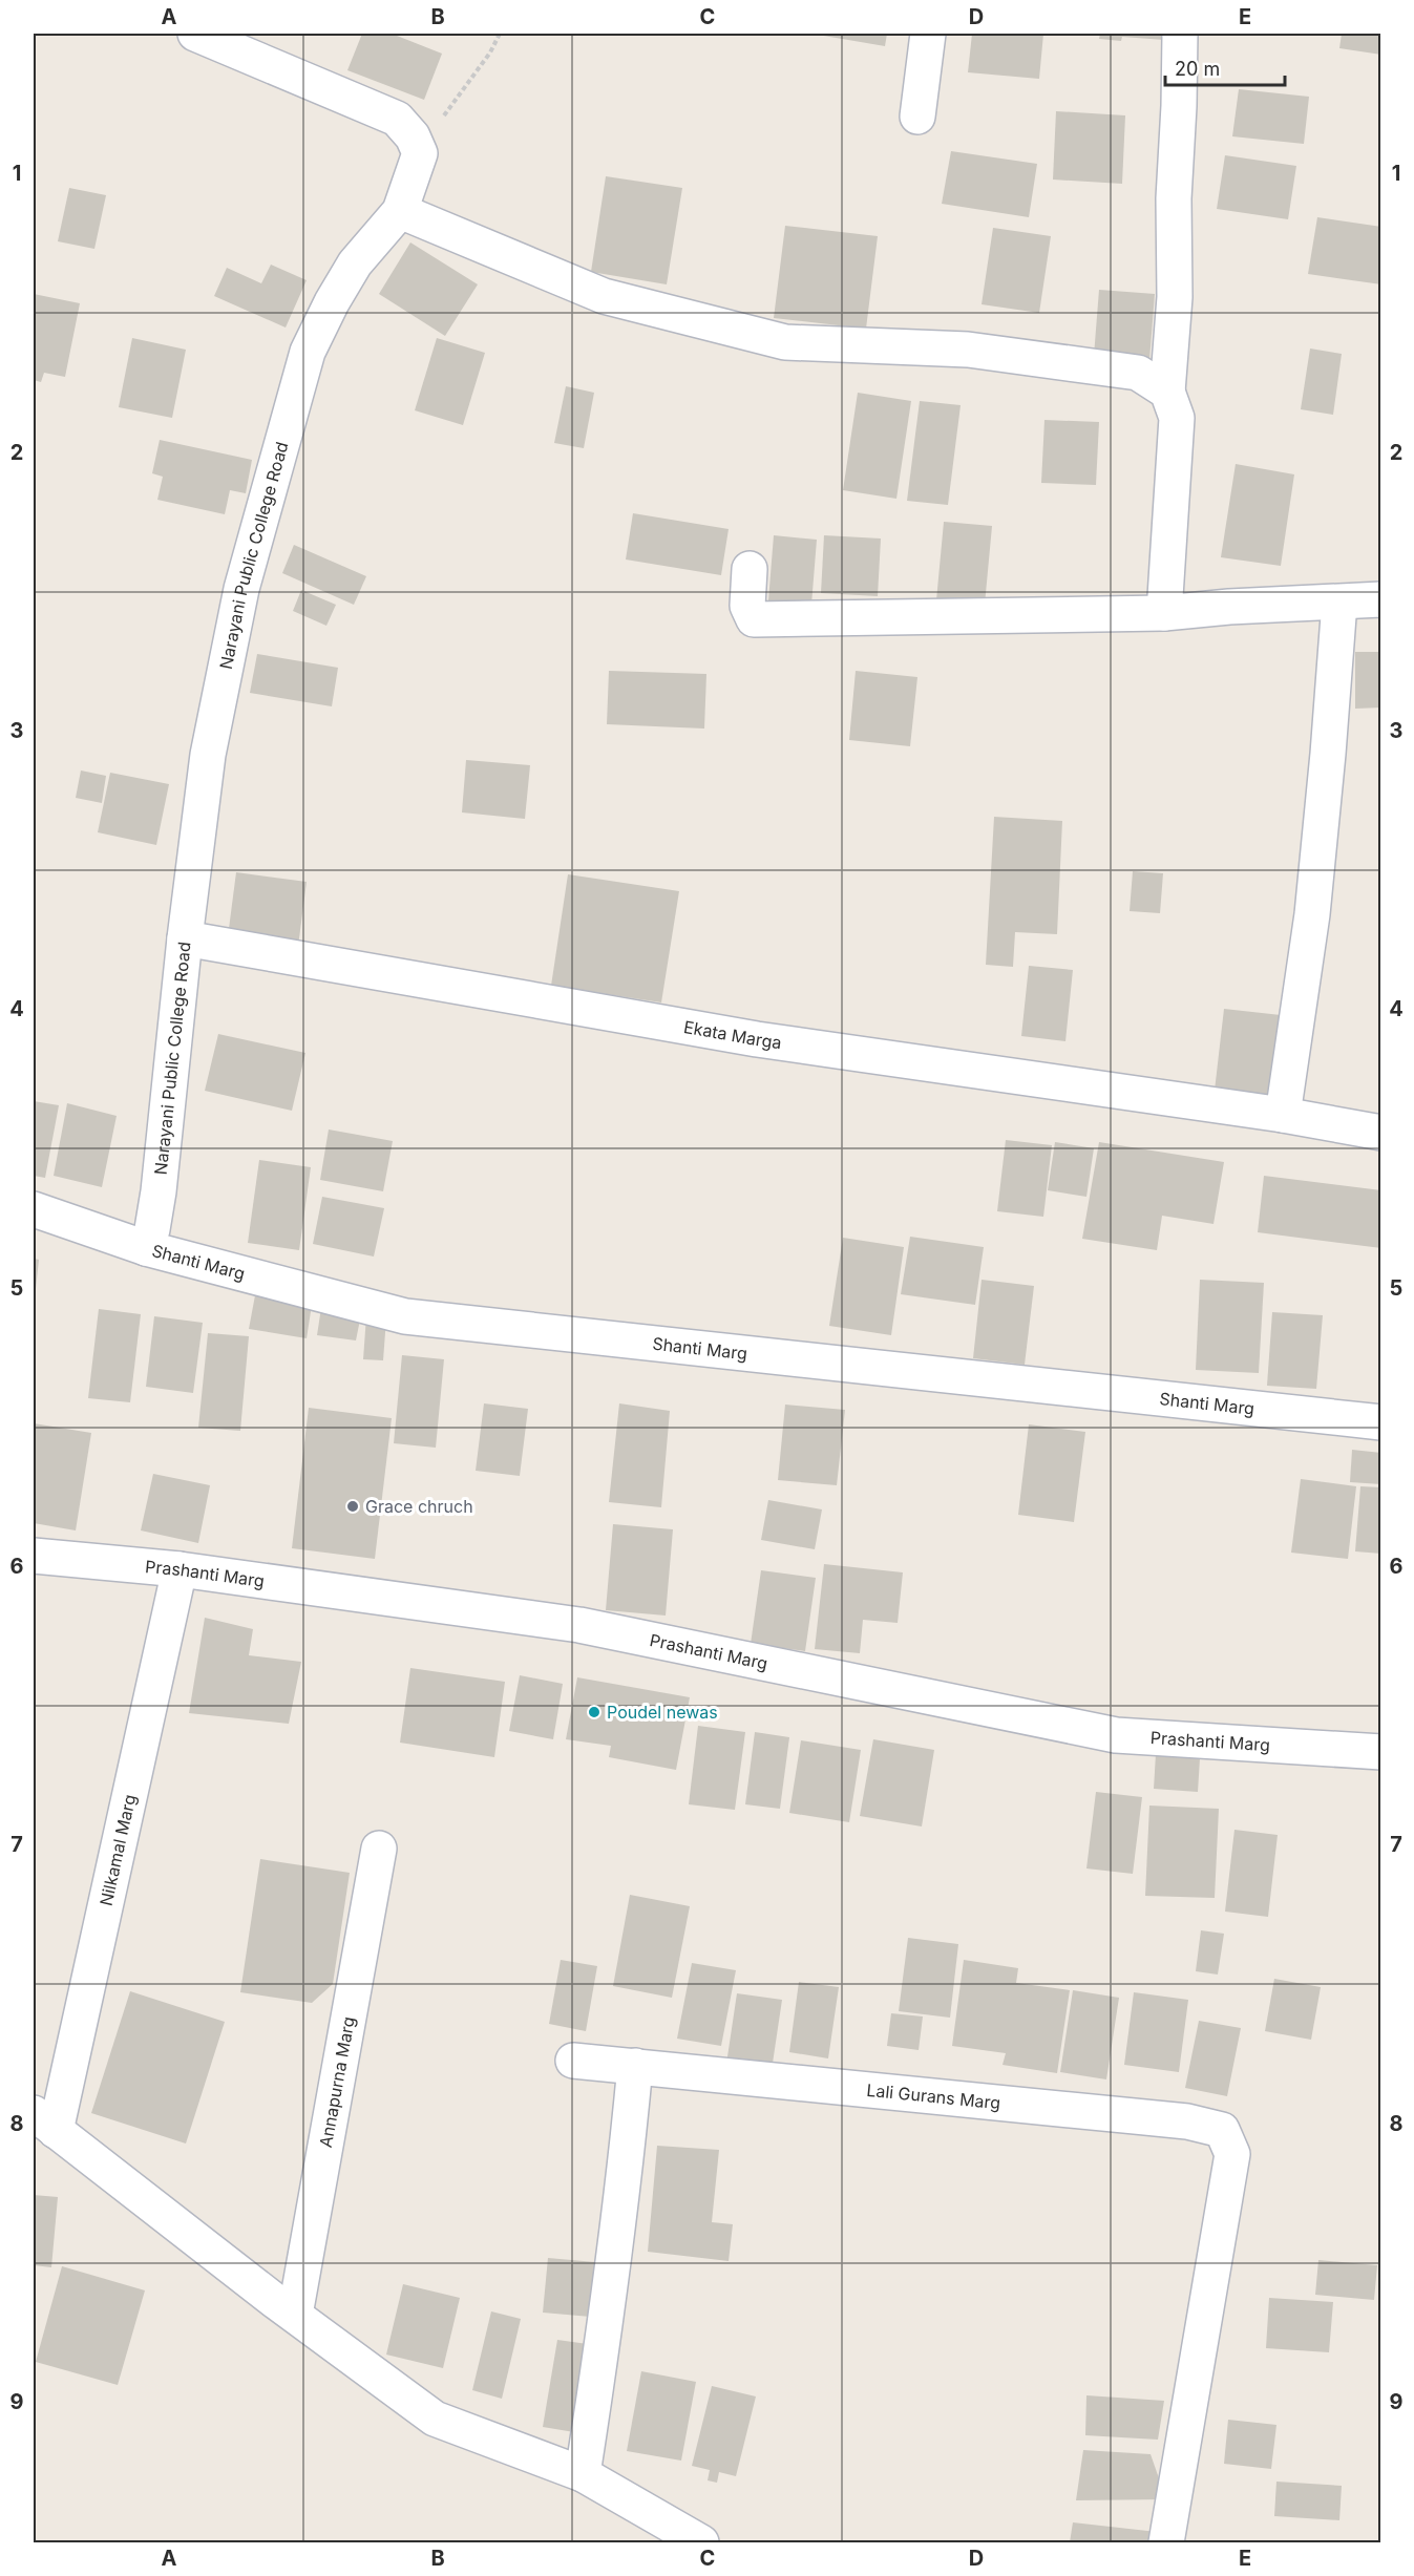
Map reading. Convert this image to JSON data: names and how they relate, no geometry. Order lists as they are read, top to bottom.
{
  "streets": {
    "street": [
      "Narayani Public College Road",
      "Ekata Marga",
      "Shanti Marg",
      "Prashanti Marg",
      "Nilkamal Marg",
      "Annapurna Marg",
      "Lali Gurans Marg"
    ]
  },
  "crossings": [
    ["Narayani Public College Road", "Ekata Marga"],
    ["Narayani Public College Road", "Shanti Marg"],
    ["Prashanti Marg", "Nilkamal Marg"]
  ],
  "places": ["Grace chruch", "Poudel newas"],
  "scale_bar": "20 m",
  "grid": {
    "columns": [
      "A",
      "B",
      "C",
      "D",
      "E"
    ],
    "rows": [
      "1",
      "2",
      "3",
      "4",
      "5",
      "6",
      "7",
      "8",
      "9"
    ]
  }
}
